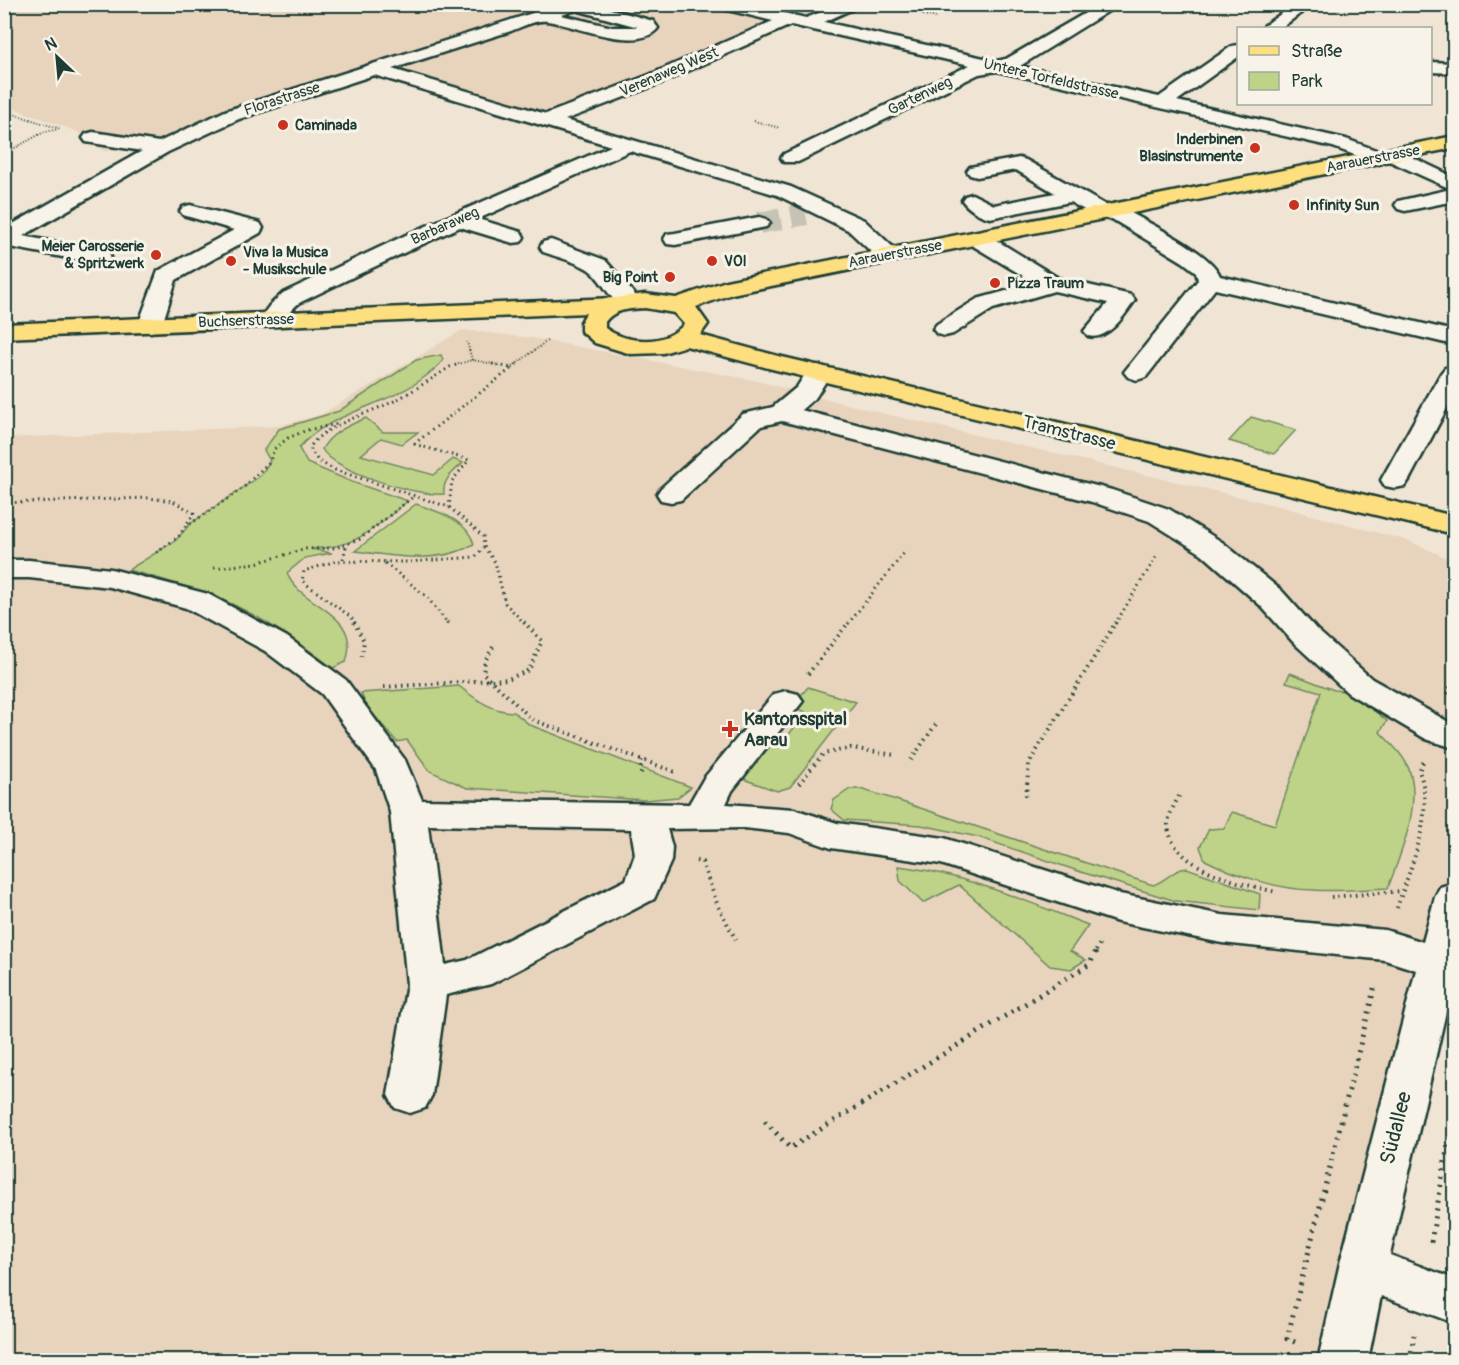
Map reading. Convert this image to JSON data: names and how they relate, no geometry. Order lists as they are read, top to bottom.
{
  "streets": {
    "main road": ["Aarauerstrasse", "Buchserstrasse", "Tramstrasse"],
    "street": [
      "Verenaweg West",
      "Untere Torfeldstrasse",
      "Gartenweg",
      "Florastrasse",
      "Barbaraweg",
      "Südallee"
    ]
  },
  "crossings": [
    ["Verenaweg West", "Untere Torfeldstrasse"],
    ["Untere Torfeldstrasse", "Gartenweg"],
    ["Untere Torfeldstrasse", "Aarauerstrasse"],
    ["Aarauerstrasse", "Buchserstrasse"],
    ["Barbaraweg", "Buchserstrasse"],
    ["Buchserstrasse", "Tramstrasse"]
  ],
  "places": {
    "other": [
      "Caminada",
      "Inderbinen Blasinstrumente",
      "Infinity Sun",
      "Meier Carosserie & Spritzwerk",
      "Viva la Musica - Musikschule",
      "VOI",
      "Big Point",
      "Pizza Traum"
    ],
    "health": ["Kantonsspital Aarau"]
  },
  "legend": ["Straße", "Park"],
  "north": "top left"
}
